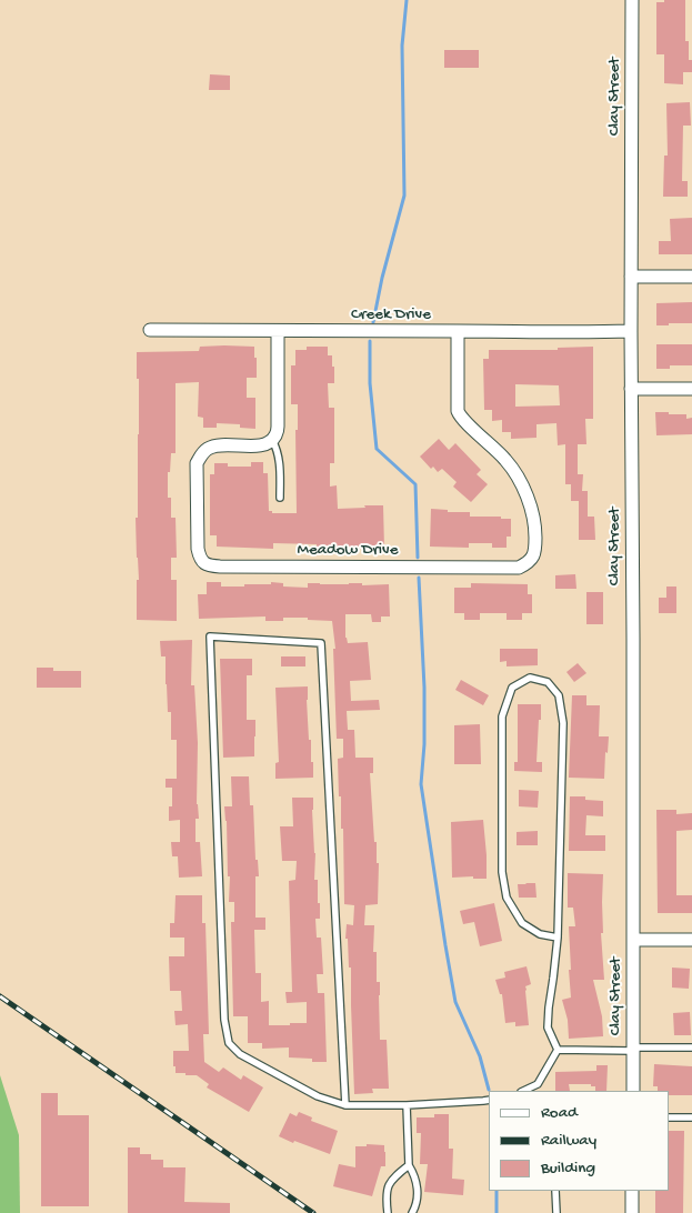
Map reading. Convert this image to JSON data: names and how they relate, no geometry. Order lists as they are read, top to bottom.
{
  "streets": {
    "street": ["Clay Street", "Creek Drive", "Meadow Drive"]
  },
  "crossings": [
    ["Clay Street", "Creek Drive"],
    ["Creek Drive", "Meadow Drive"]
  ],
  "legend": ["Road", "Railway", "Building"]
}
